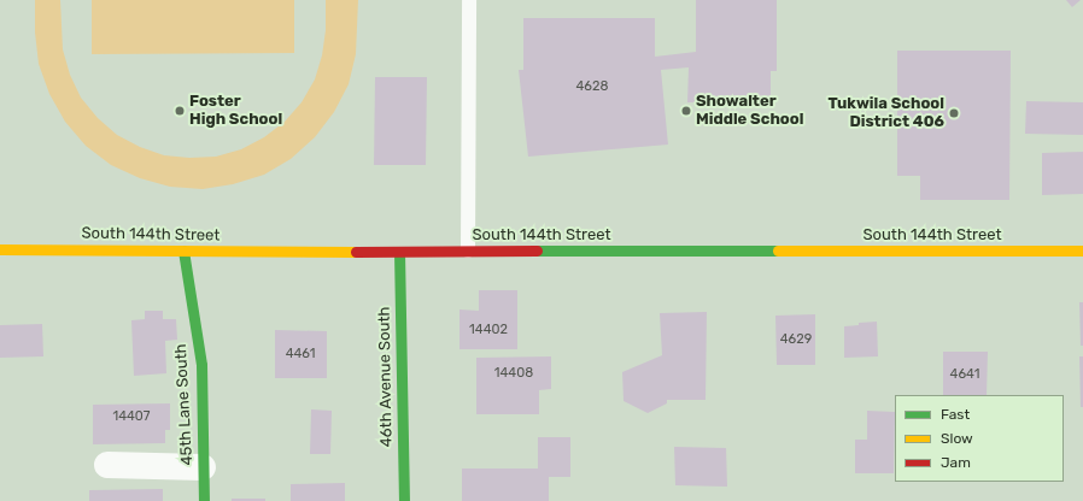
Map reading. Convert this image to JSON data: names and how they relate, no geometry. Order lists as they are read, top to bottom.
{
  "streets": {
    "street": ["South 144th Street", "46th Avenue South", "45th Lane South"]
  },
  "crossings": [
    ["South 144th Street", "46th Avenue South"],
    ["South 144th Street", "45th Lane South"]
  ],
  "places": ["Foster High School", "Showalter Middle School", "Tukwila School District 406"],
  "house_numbers": [
    "4628",
    "14402",
    "4629",
    "4461",
    "14408",
    "4641",
    "14407"
  ],
  "legend": ["Fast", "Slow", "Jam"]
}
